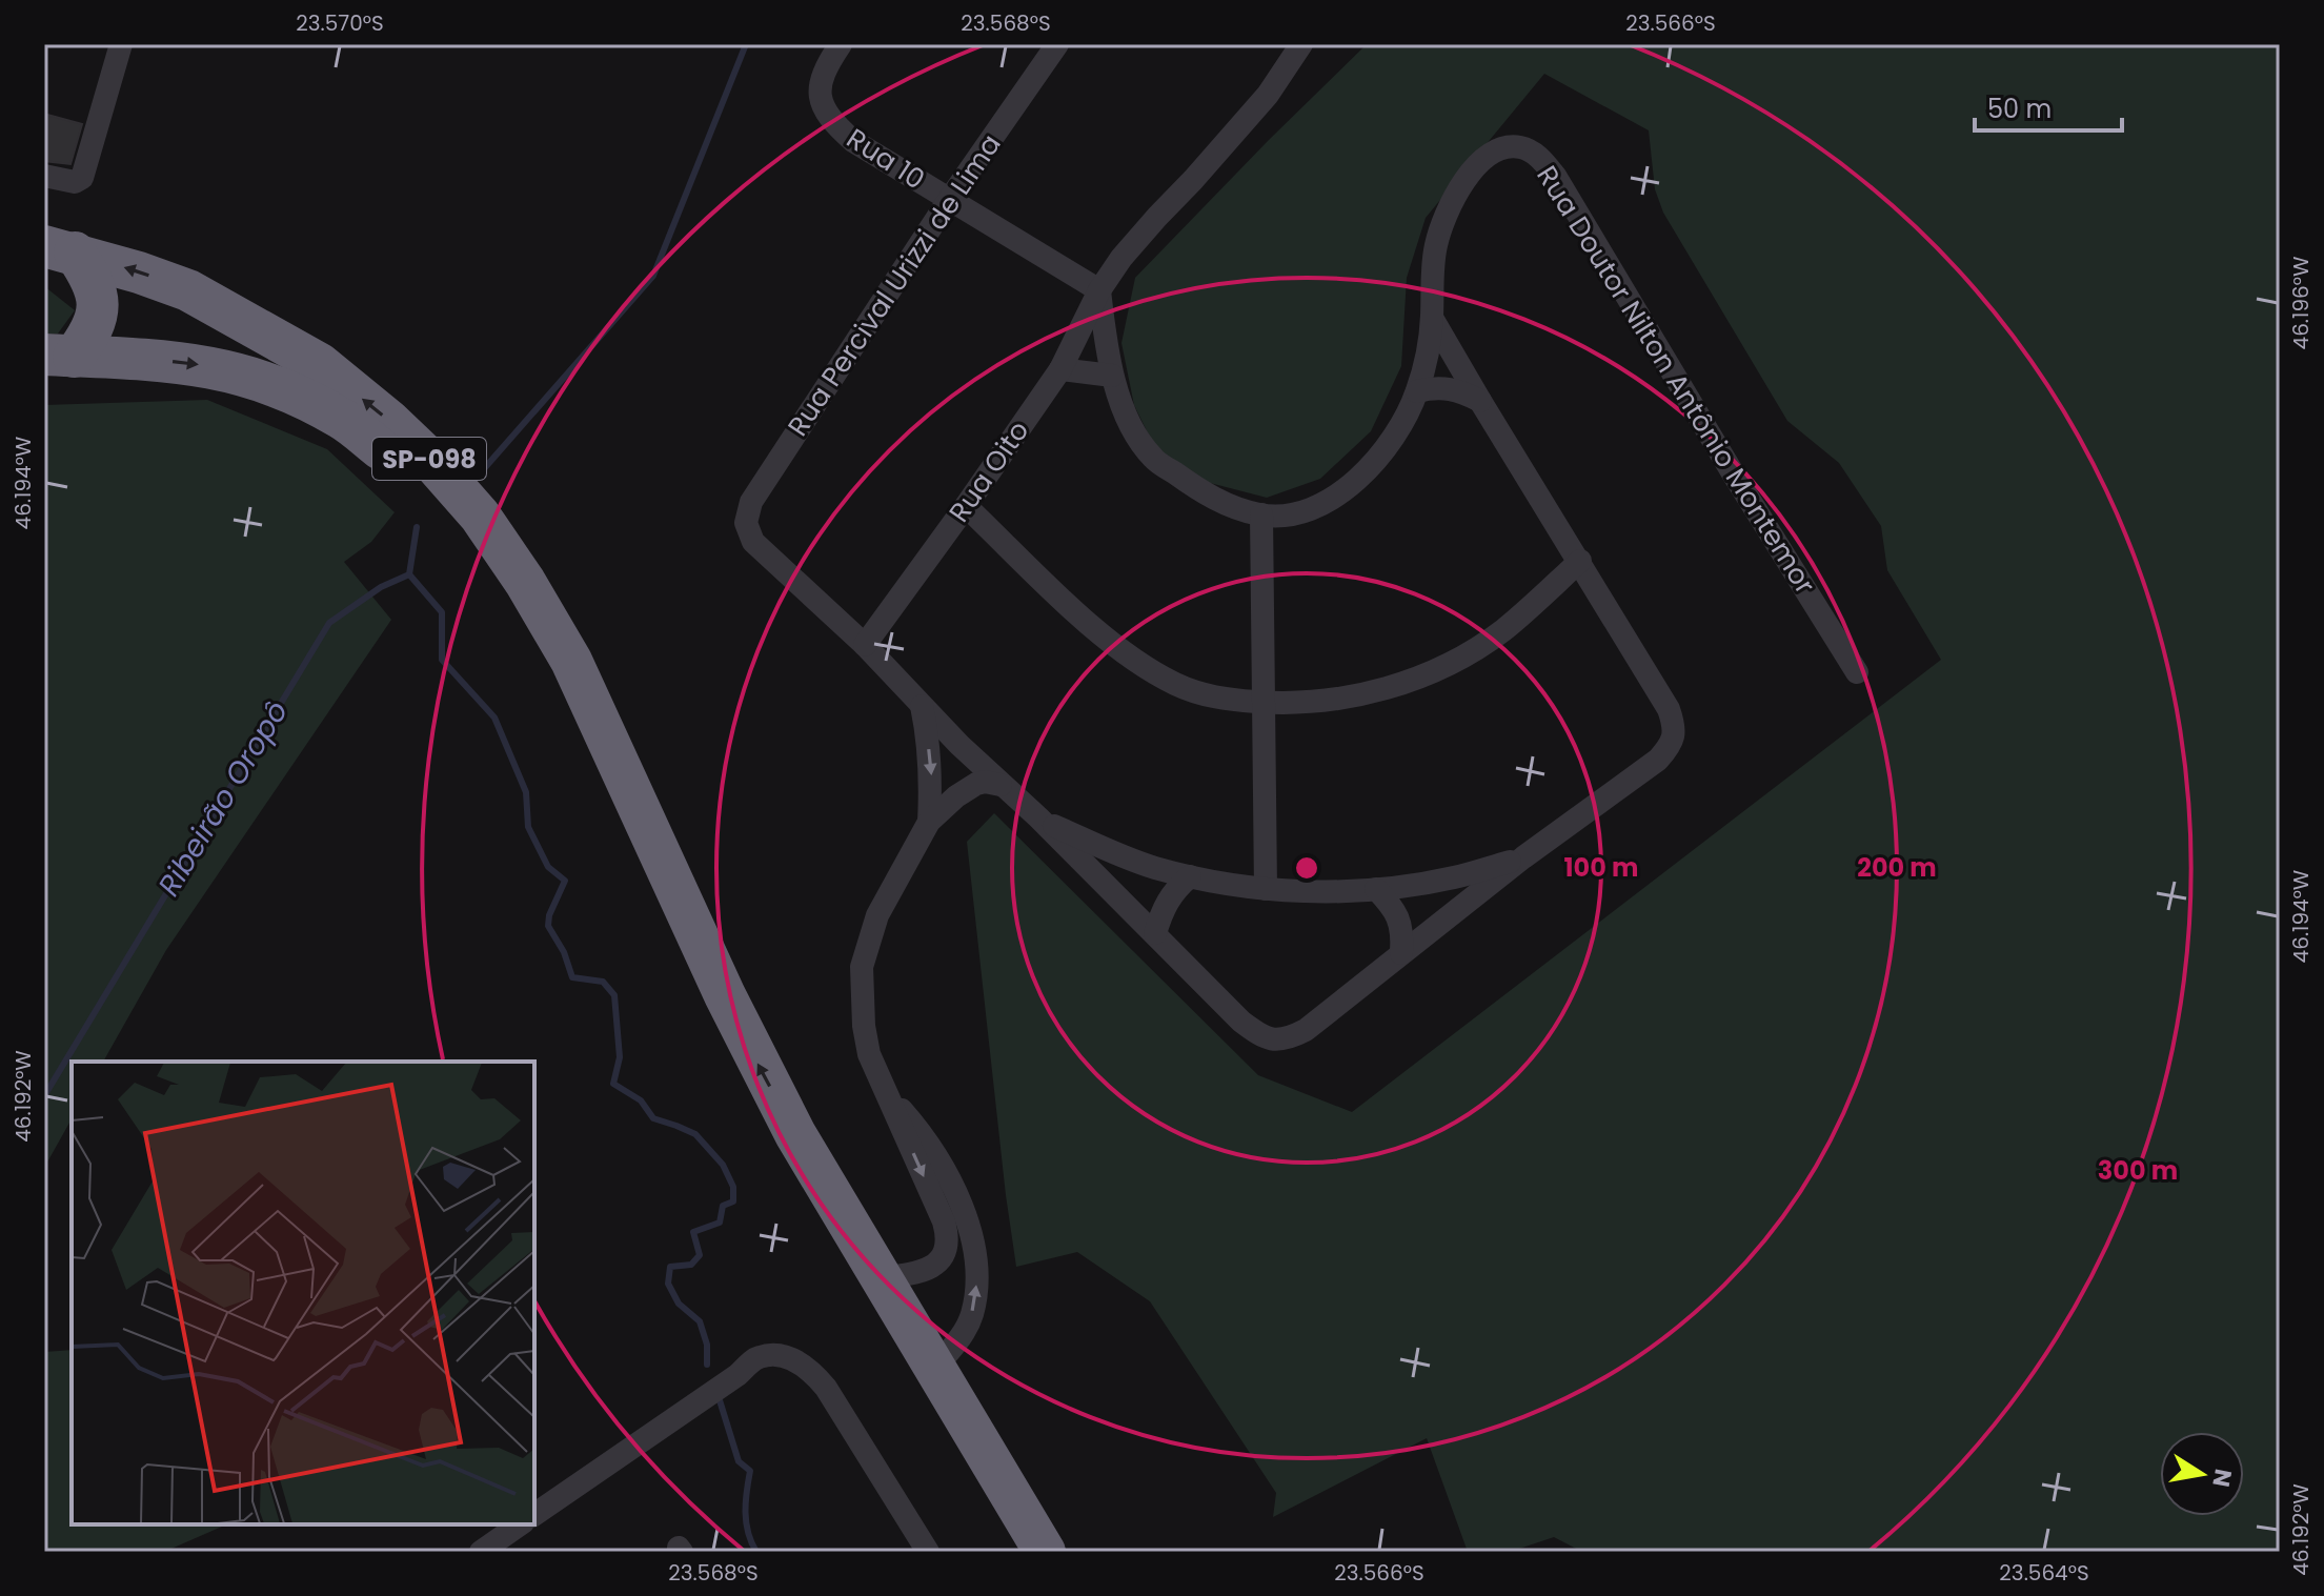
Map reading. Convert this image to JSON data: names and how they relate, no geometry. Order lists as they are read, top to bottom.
{
  "streets": {
    "highway": ["SP-098"],
    "street": [
      "Rua 10",
      "Rua Percival Urizzi de Lima",
      "Rua Doutor Nilton Antônio Montemor",
      "Rua Oito"
    ]
  },
  "crossings": [
    ["Rua 10", "Rua Percival Urizzi de Lima"],
    ["Rua 10", "Rua Doutor Nilton Antônio Montemor"],
    ["Rua 10", "Rua Oito"],
    ["Rua Percival Urizzi de Lima", "Rua Oito"],
    ["Rua Doutor Nilton Antônio Montemor", "Rua Oito"]
  ],
  "water": ["Ribeirão Oropô"],
  "scale_bar": "50 m",
  "north": "right",
  "coordinates": [
    "23.570°S",
    "23.568°S",
    "23.566°S",
    "46.196°W",
    "46.194°W",
    "46.192°W",
    "23.564°S"
  ],
  "rings": ["100 m", "200 m", "300 m"]
}
